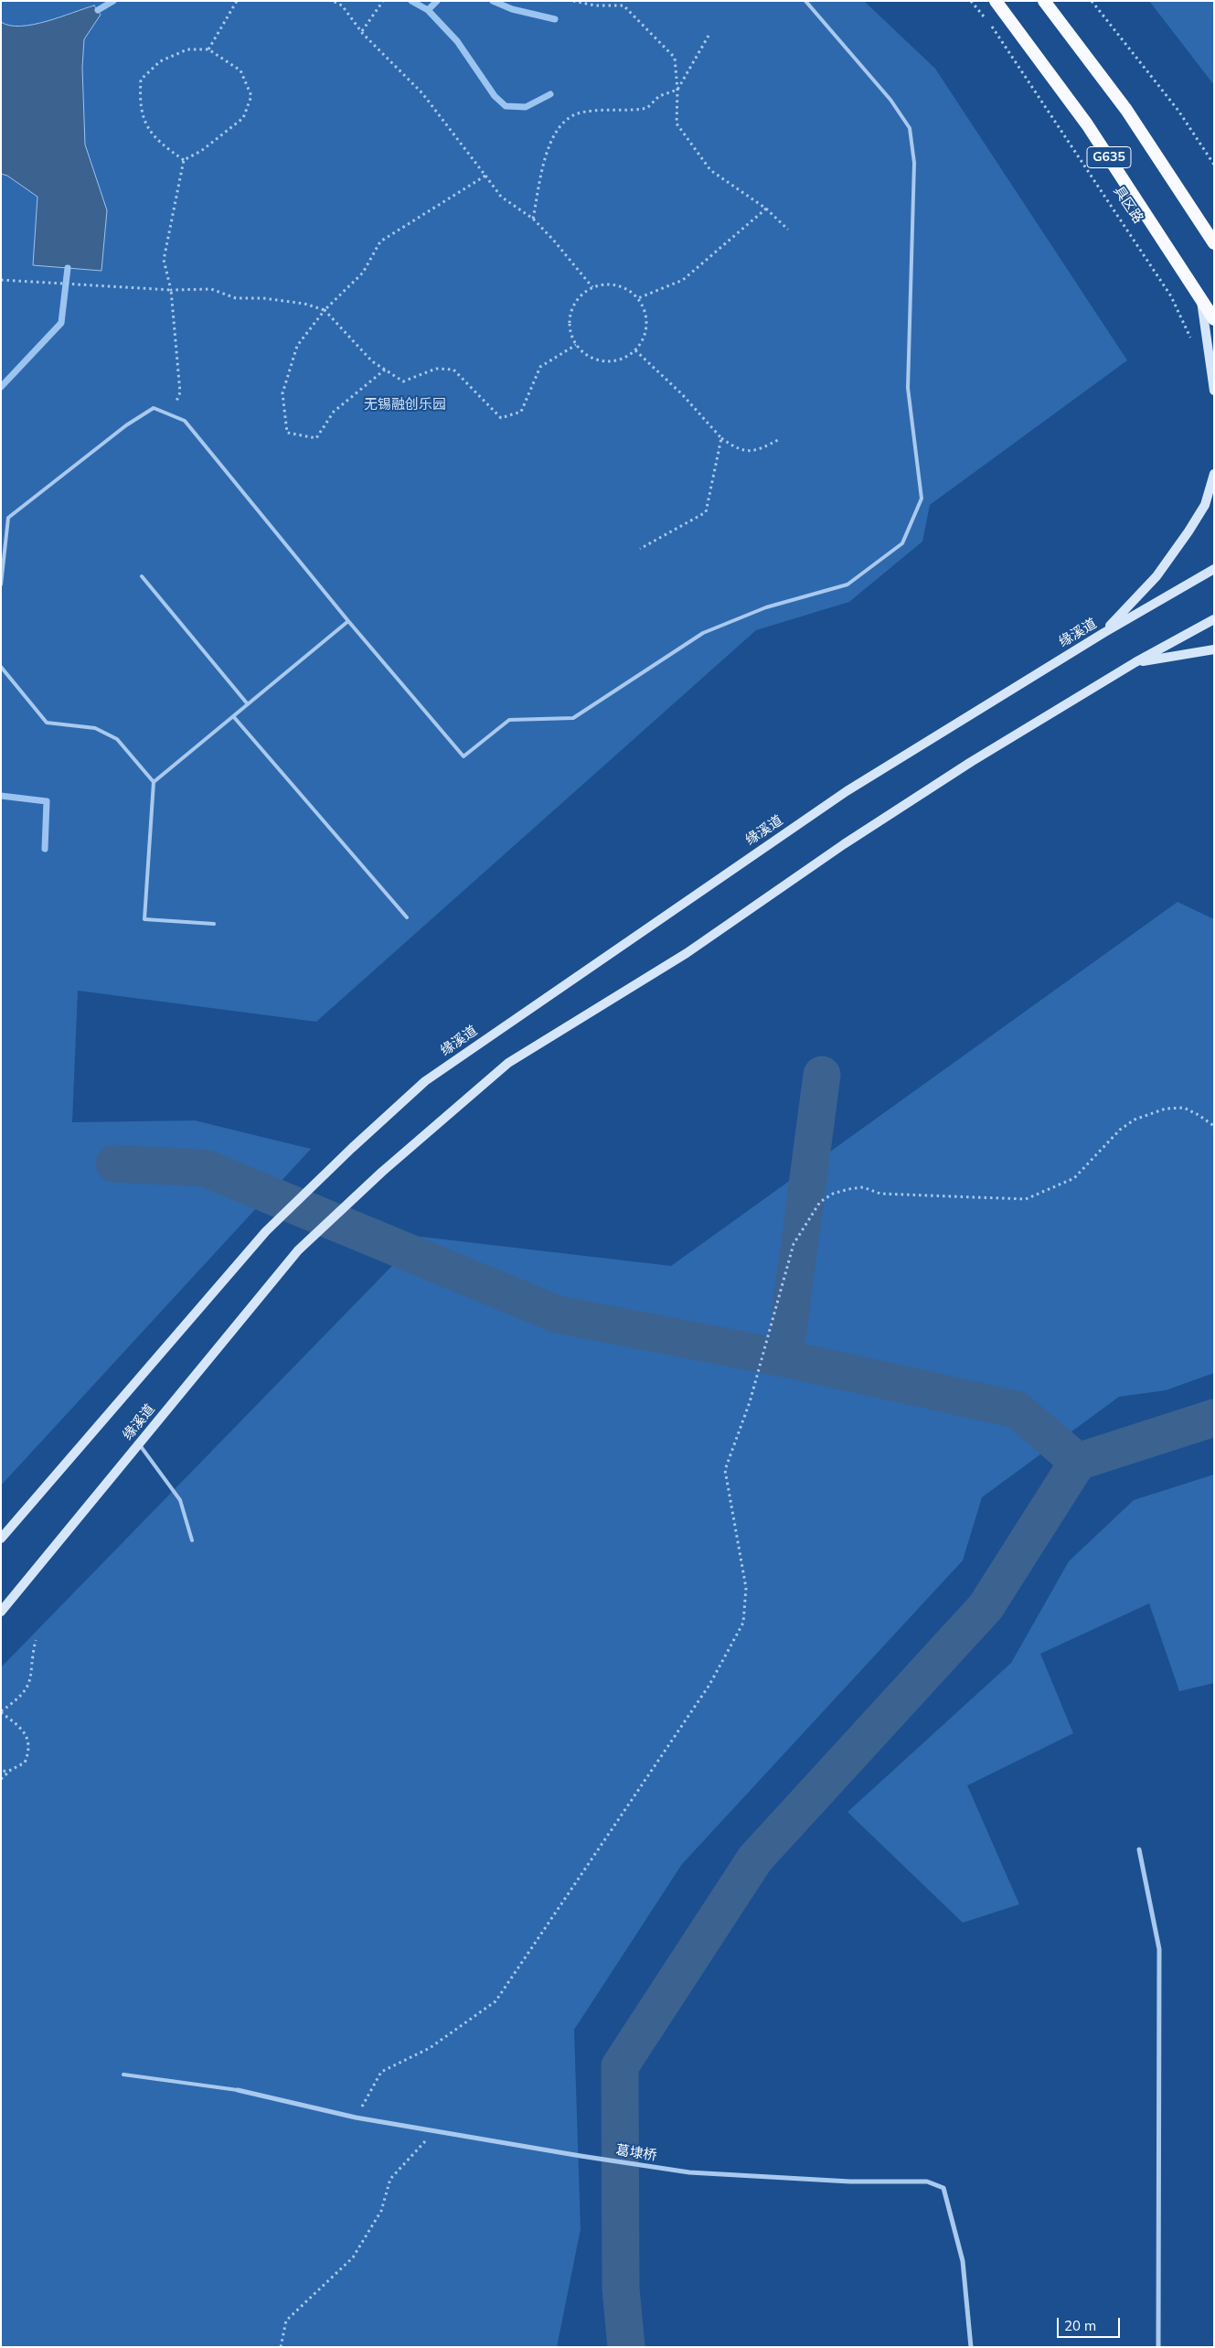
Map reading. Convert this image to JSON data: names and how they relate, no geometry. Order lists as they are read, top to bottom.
{
  "streets": {
    "highway": ["G635", "具区路"],
    "main road": ["缘溪道"],
    "street": ["葛埭桥"]
  },
  "parks": ["无锡融创乐园"],
  "scale_bar": "20 m"
}
